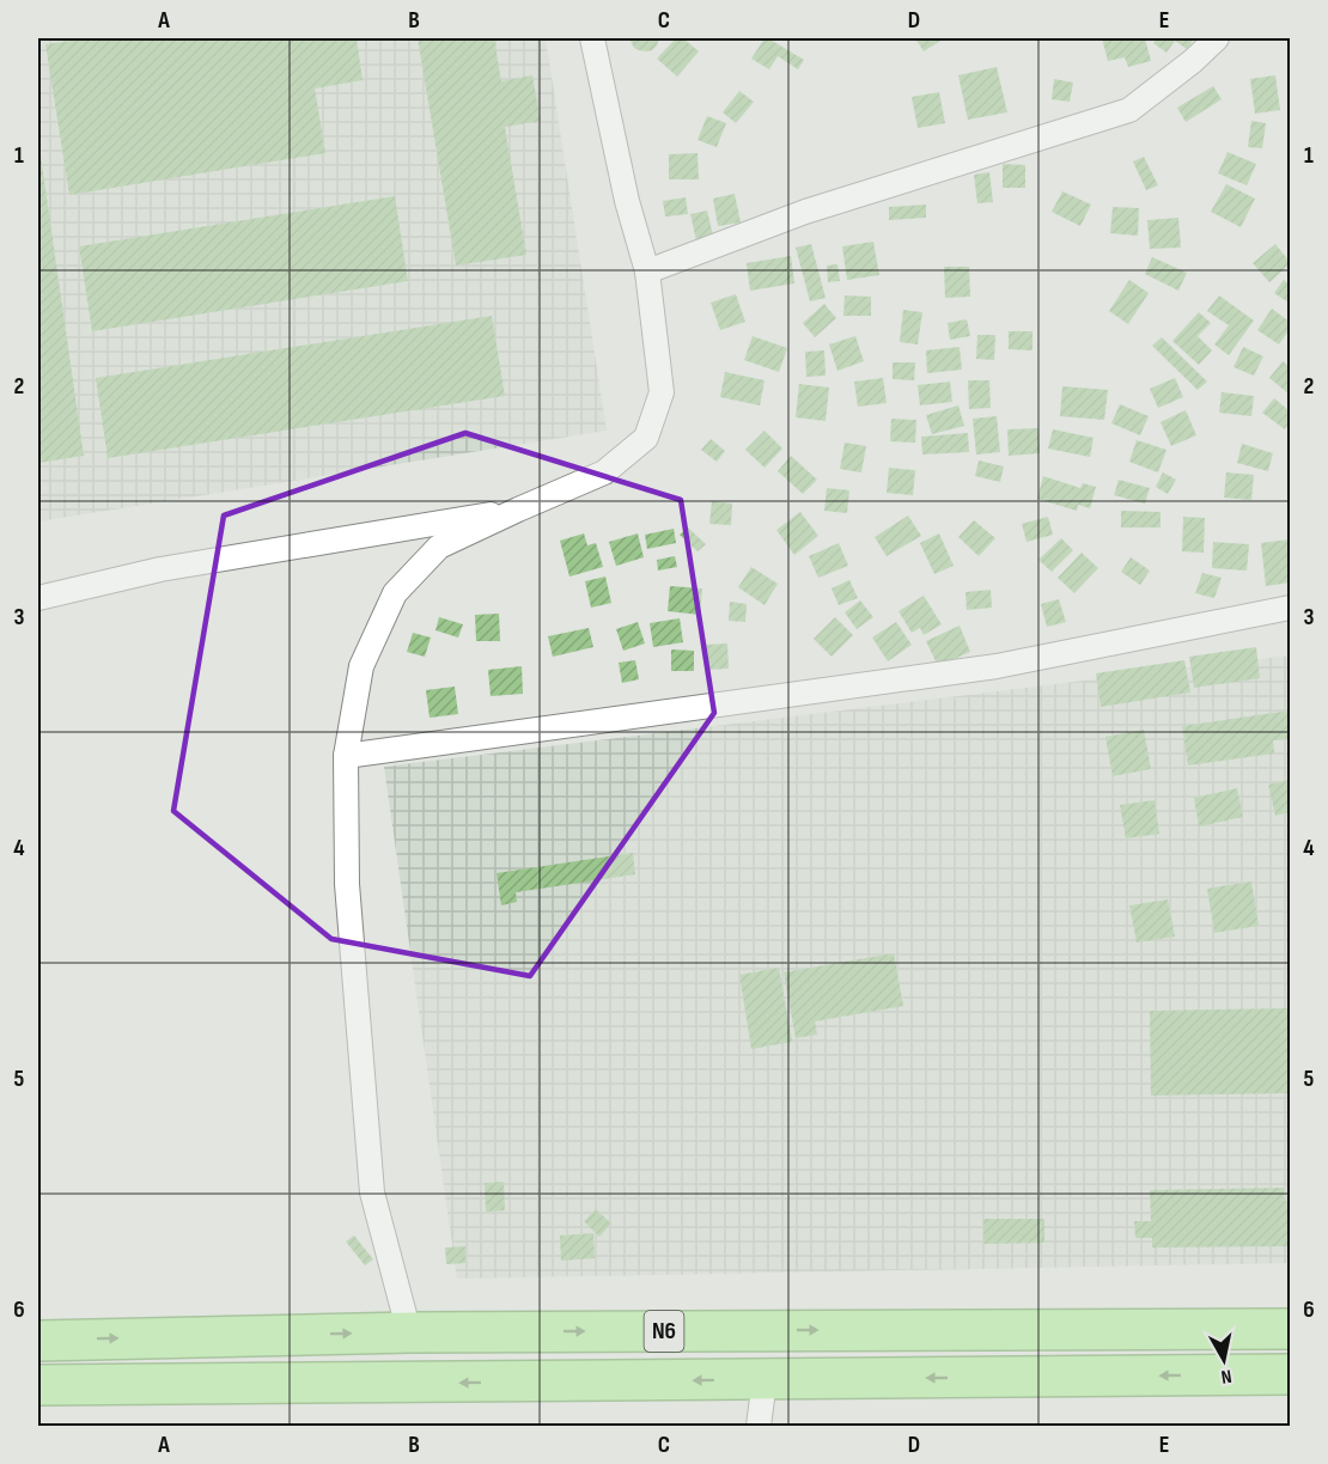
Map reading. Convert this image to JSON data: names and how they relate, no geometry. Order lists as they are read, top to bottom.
{
  "streets": {
    "highway": ["N6"]
  },
  "north": "bottom",
  "grid": {
    "columns": [
      "A",
      "B",
      "C",
      "D",
      "E"
    ],
    "rows": [
      "1",
      "2",
      "3",
      "4",
      "5",
      "6"
    ]
  }
}
